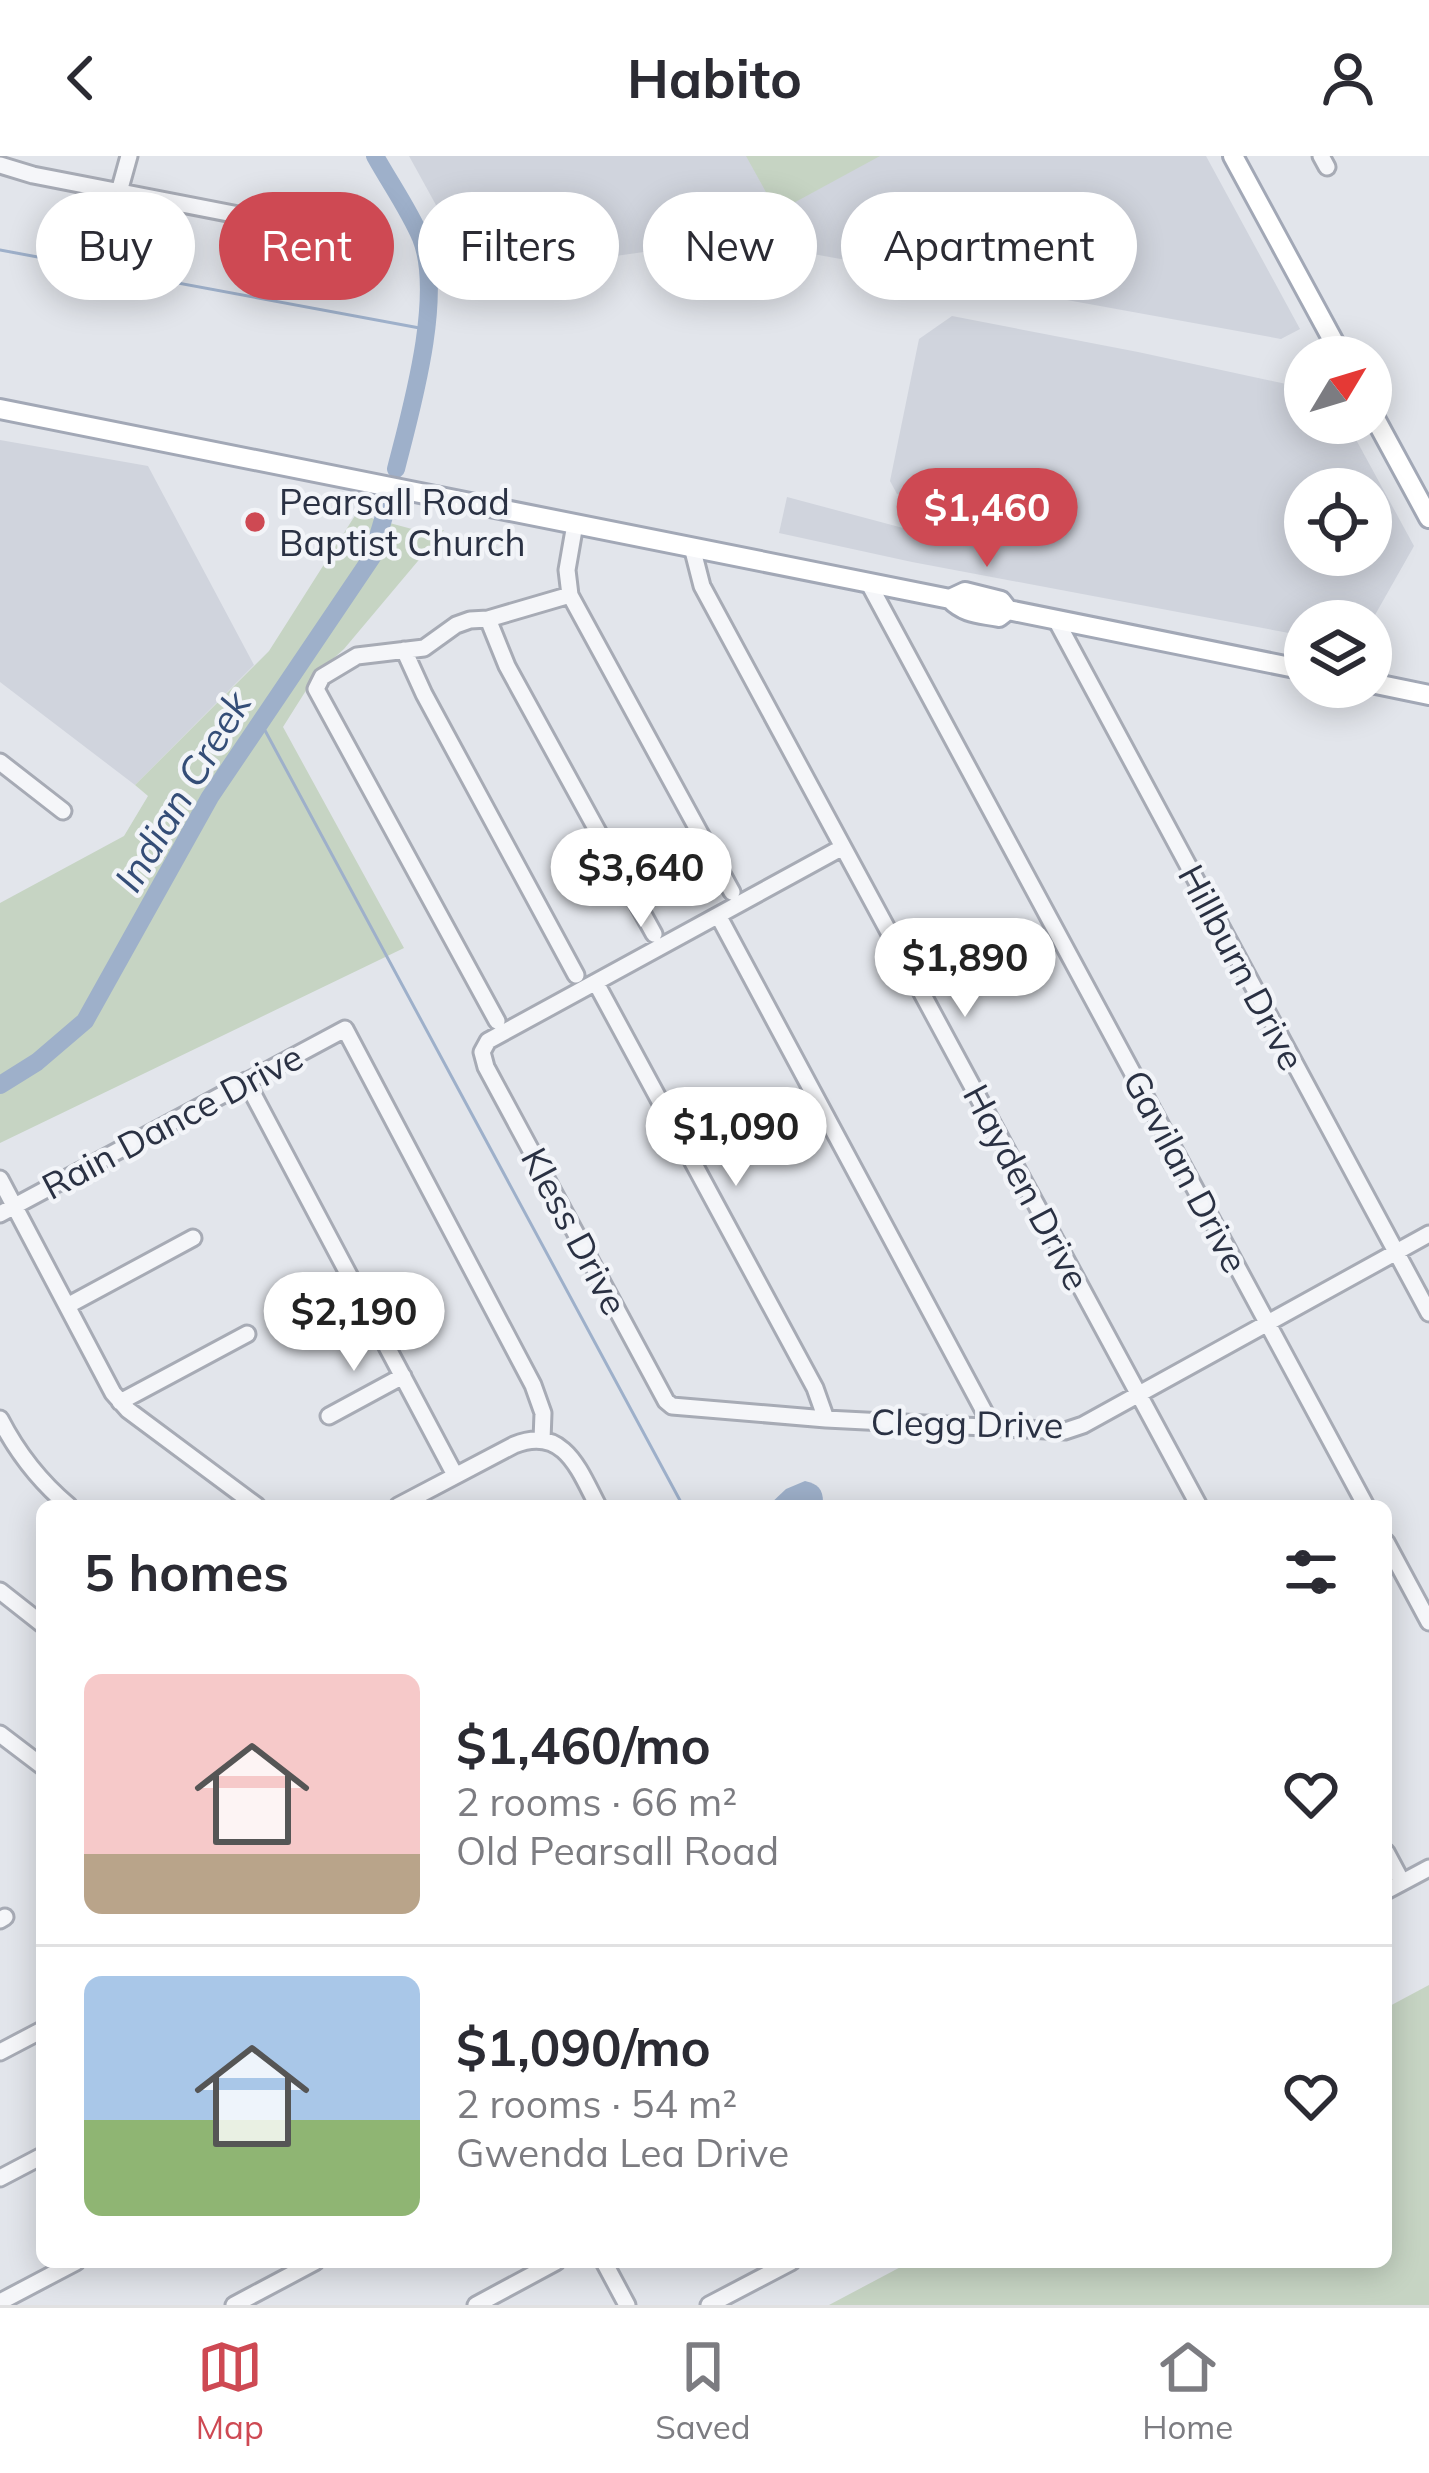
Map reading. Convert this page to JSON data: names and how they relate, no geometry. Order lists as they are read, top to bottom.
{
  "streets": {
    "street": [
      "Hillburn Drive",
      "Rain Dance Drive",
      "Gavilan Drive",
      "Hayden Drive",
      "Kless Drive",
      "Clegg Drive"
    ]
  },
  "crossings": [
    ["Hillburn Drive", "Clegg Drive"],
    ["Gavilan Drive", "Clegg Drive"],
    ["Hayden Drive", "Clegg Drive"],
    ["Kless Drive", "Clegg Drive"]
  ],
  "water": ["Indian Creek"],
  "places": ["Pearsall Road Baptist Church"],
  "north": "top right",
  "page": {
    "header": "Habito",
    "chip": [
      "Buy",
      "Rent",
      "Filters",
      "New",
      "Apartment"
    ],
    "price": [
      "$1,460",
      "$3,640",
      "$1,890",
      "$1,090",
      "$2,190"
    ],
    "heading": "5 homes",
    "list": [
      {
        "name": "$1,460/mo",
        "note": "2 rooms · 66 m² · Old Pearsall Road"
      },
      {
        "name": "$1,090/mo",
        "note": "2 rooms · 54 m² · Gwenda Lea Drive"
      }
    ],
    "tabs": ["Map", "Saved", "Home"]
  }
}
